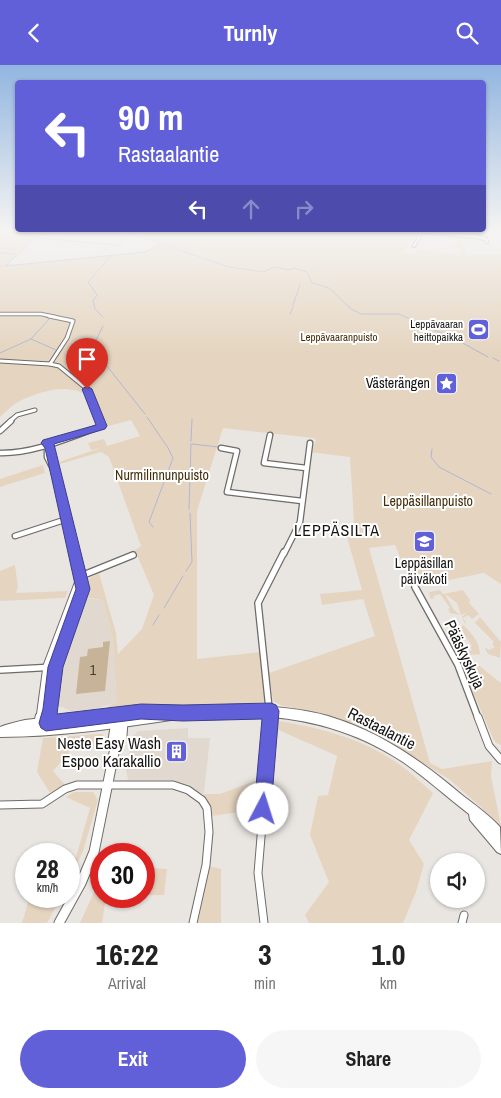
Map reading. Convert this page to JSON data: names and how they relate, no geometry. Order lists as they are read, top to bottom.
{
  "streets": {
    "main road": ["Rastaalantie"],
    "street": ["Pääskyskuja"]
  },
  "districts": ["LEPPÄSILTA"],
  "parks": ["Leppävaaranpuisto", "Nurmilinnunpuisto", "Leppäsillanpuisto"],
  "places": {
    "sports": ["Leppävaaran heittopaikka"],
    "place": ["Västerängen"],
    "school or university": ["Leppäsillan päiväkoti"],
    "building": ["Neste Easy Wash Espoo Karakallio"]
  },
  "house_numbers": ["1"],
  "page": {
    "header": "Turnly",
    "turn": ["90 m", "Rastaalantie"],
    "speed": "28 km/h",
    "limit": "30",
    "eta": [
      "16:22",
      "Arrival",
      "3",
      "min",
      "1.0",
      "km"
    ],
    "buttons": ["Exit", "Share"]
  }
}
